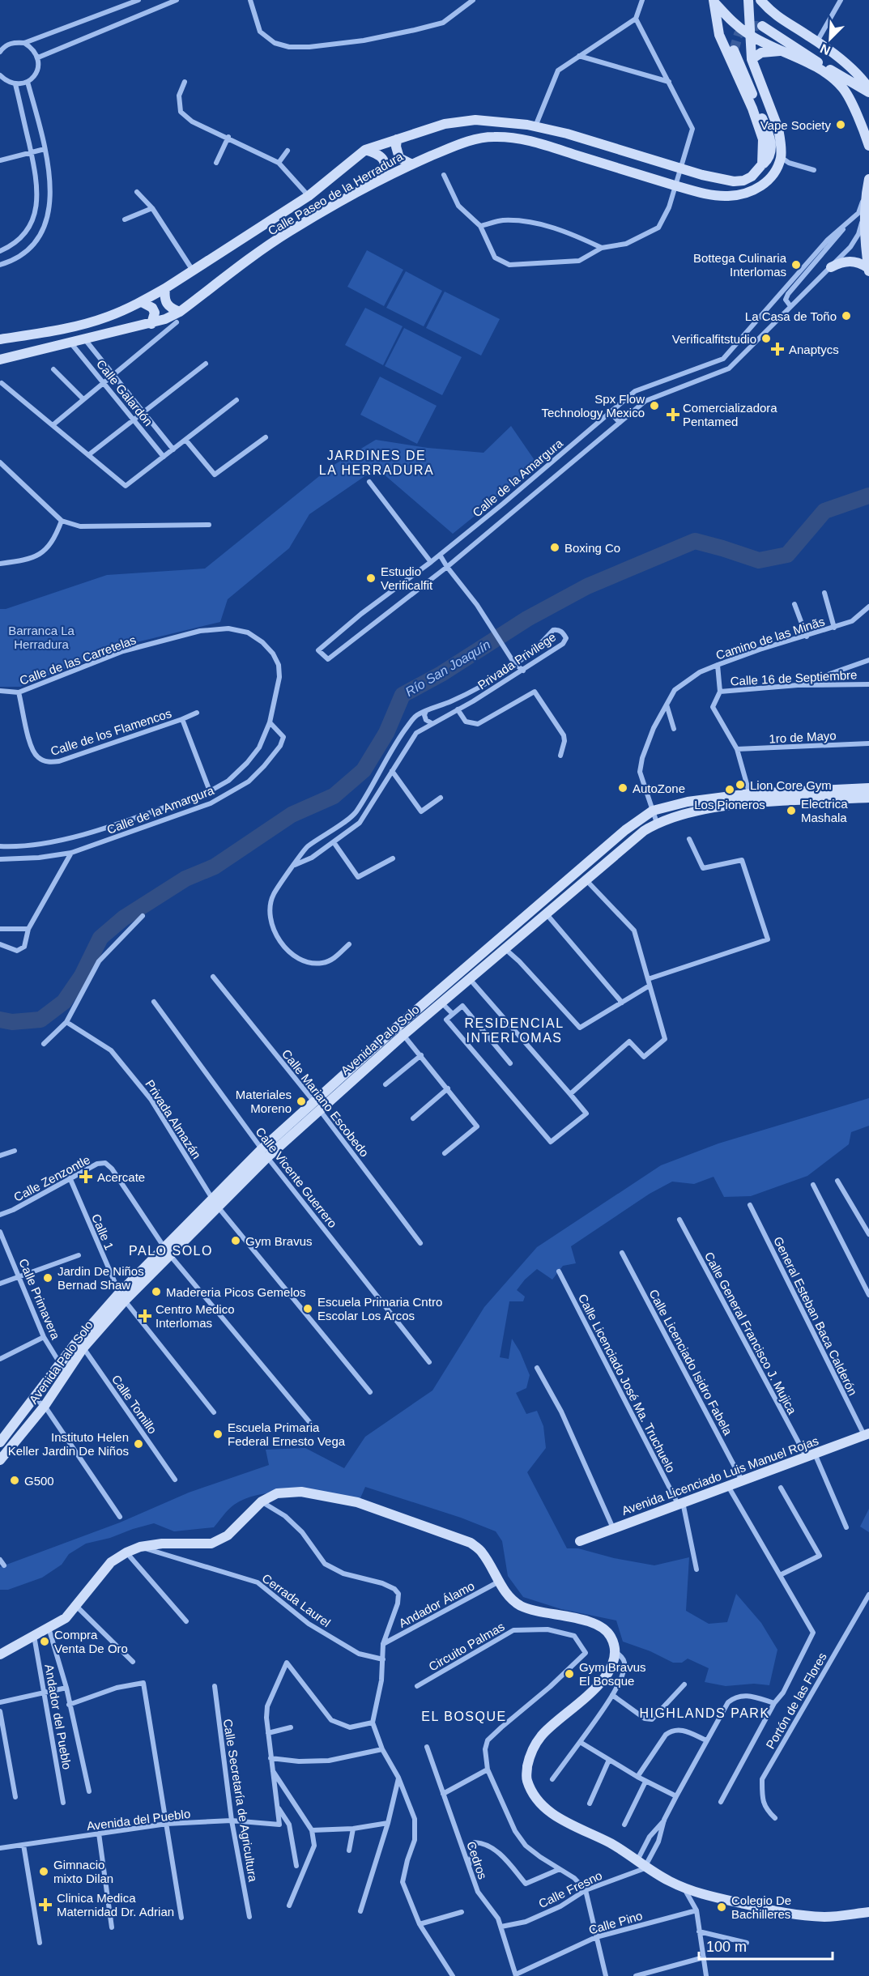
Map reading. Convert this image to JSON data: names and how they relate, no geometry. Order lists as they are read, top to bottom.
{
  "streets": {
    "main road": ["Calle Paseo de la Herradura", "Avenida Palo Solo", "Avenida Licenciado Luis Manuel Rojas"],
    "street": [
      "Calle Galardón",
      "Calle de la Amargura",
      "Camino de las Minãs",
      "Calle de las Carretelas",
      "Privada Privilege",
      "Calle 16 de Septiembre",
      "Calle de los Flamencos",
      "1ro de Mayo",
      "Calle Mariano Escobedo",
      "Privada Almazán",
      "Calle Vicente Guerrero",
      "Calle Zenzontle",
      "Calle 1",
      "Calle Primavera",
      "General Esteban Baca Calderón",
      "Calle General Francisco J. Mujica",
      "Calle Licenciado Isidro Fabela",
      "Calle Licenciado José Ma. Truchuelo",
      "Calle Tomillo",
      "Cerrada Laurel",
      "Andador Álamo",
      "Circuito Palmas",
      "Portón de las Flores",
      "Andador del Pueblo",
      "Calle Secretaría de Agricultura",
      "Avenida del Pueblo",
      "Cedros",
      "Calle Fresno",
      "Calle Pino"
    ]
  },
  "crossings": [
    ["Calle Paseo de la Herradura", "Calle Galardón"],
    ["Calle de la Amargura", "Calle de las Carretelas"],
    ["Calle de la Amargura", "Calle de los Flamencos"],
    ["Camino de las Minãs", "Avenida Palo Solo"],
    ["Calle de las Carretelas", "Calle de los Flamencos"],
    ["Avenida Palo Solo", "Calle Mariano Escobedo"],
    ["Avenida Palo Solo", "Privada Almazán"],
    ["Avenida Palo Solo", "Calle Vicente Guerrero"],
    ["Avenida Palo Solo", "Calle Zenzontle"],
    ["Avenida Palo Solo", "Calle 1"],
    ["Avenida Palo Solo", "Calle Primavera"],
    ["Avenida Palo Solo", "Calle Tomillo"],
    ["Calle Zenzontle", "Calle 1"],
    ["General Esteban Baca Calderón", "Avenida Licenciado Luis Manuel Rojas"],
    ["Calle General Francisco J. Mujica", "Avenida Licenciado Luis Manuel Rojas"],
    ["Calle Licenciado Isidro Fabela", "Avenida Licenciado Luis Manuel Rojas"],
    ["Calle Licenciado José Ma. Truchuelo", "Avenida Licenciado Luis Manuel Rojas"],
    ["Circuito Palmas", "Calle Fresno"],
    ["Calle Secretaría de Agricultura", "Avenida del Pueblo"],
    ["Cedros", "Calle Fresno"],
    ["Cedros", "Calle Pino"]
  ],
  "districts": [
    "JARDINES DE LA HERRADURA",
    "RESIDENCIAL INTERLOMAS",
    "PALO SOLO",
    "HIGHLANDS PARK",
    "EL BOSQUE"
  ],
  "water": ["Río San Joaquín"],
  "parks": ["Barranca La Herradura"],
  "places": {
    "other": [
      "Vape Society",
      "Bottega Culinaria Interlomas",
      "La Casa de Toño",
      "Verificalfitstudio",
      "Spx Flow Technology Mexico",
      "Boxing Co",
      "Estudio Verificalfit",
      "Lion Core Gym",
      "AutoZone",
      "Los Pioneros",
      "Electrica Mashala",
      "Materiales Moreno",
      "Gym Bravus",
      "Jardin De Niños Bernad Shaw",
      "Madereria Picos Gemelos",
      "Escuela Primaria Cntro Escolar Los Arcos",
      "Escuela Primaria Federal Ernesto Vega",
      "Instituto Helen Keller Jardin De Niños",
      "G500",
      "Compra Venta De Oro",
      "Gym Bravus El Bosque",
      "Gimnacio mixto Dilan",
      "Colegio De Bachilleres"
    ],
    "health": [
      "Anaptycs",
      "Comercializadora Pentamed",
      "Acercate",
      "Centro Medico Interlomas",
      "Clinica Medica Maternidad Dr. Adrian"
    ]
  },
  "scale_bar": "100 m",
  "north": "bottom left"
}
